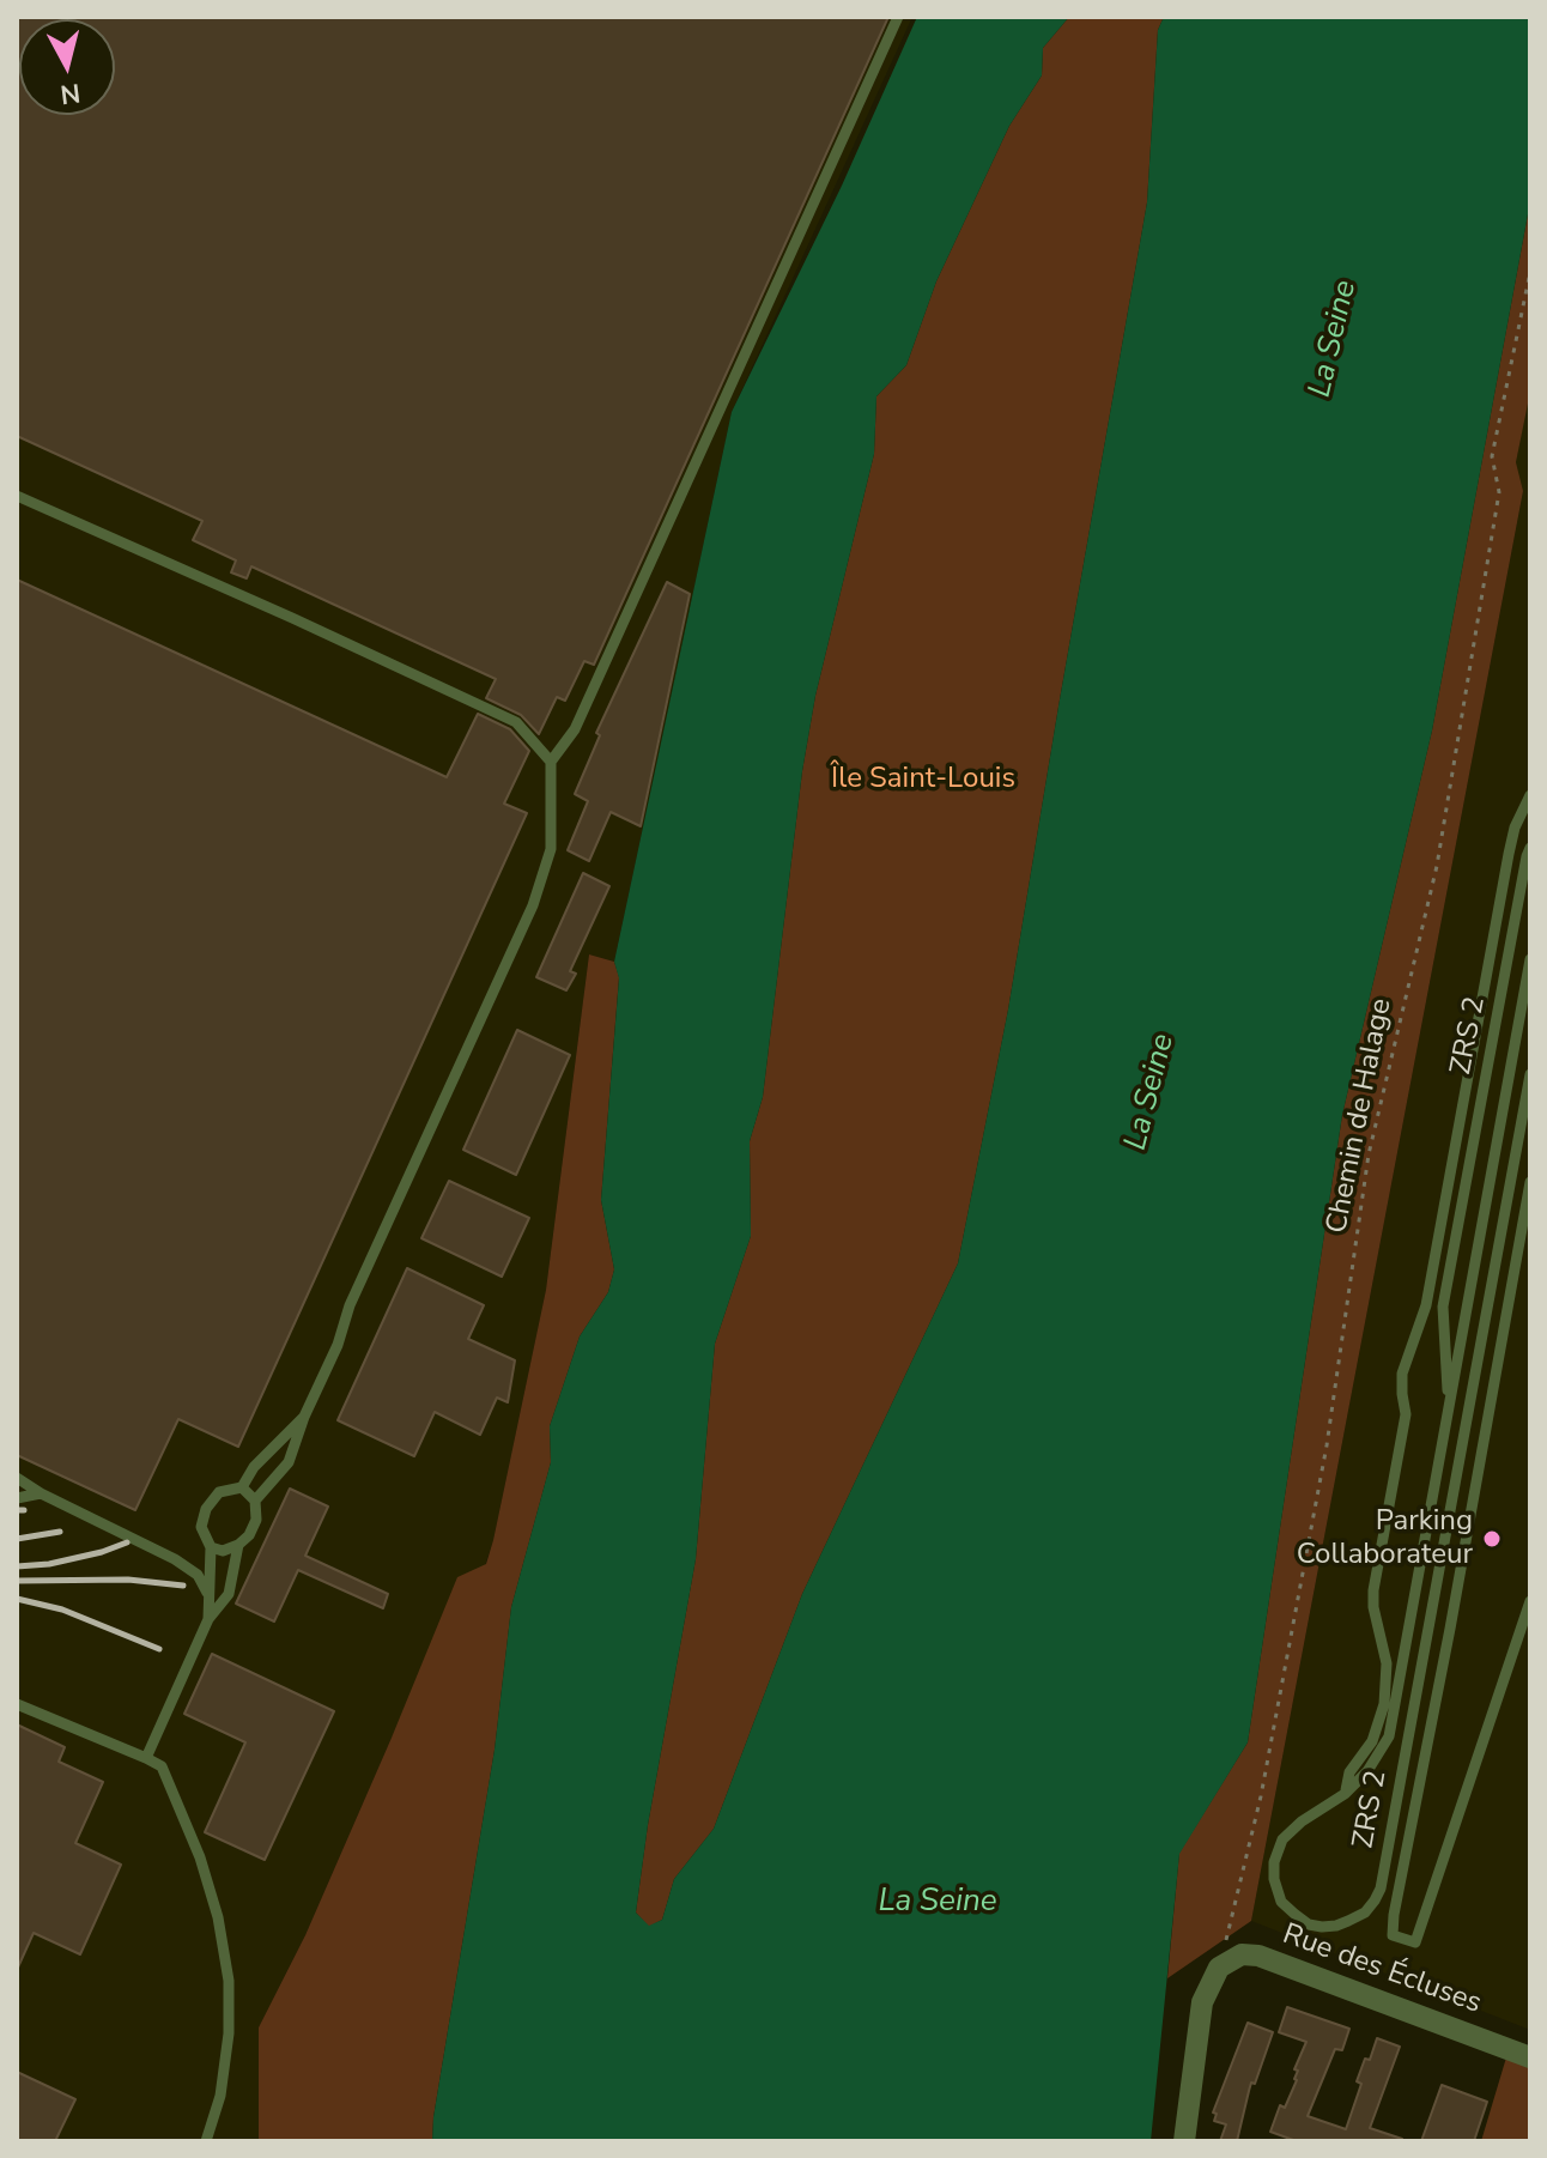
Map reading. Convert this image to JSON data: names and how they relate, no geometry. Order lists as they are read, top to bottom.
{
  "streets": {
    "street": ["Rue des Écluses"],
    "lane": ["ZRS 2"],
    "path": ["Chemin de Halage"]
  },
  "crossings": [
    ["Chemin de Halage", "Rue des Écluses"]
  ],
  "water": ["La Seine"],
  "parks": ["Île Saint-Louis"],
  "places": ["Parking Collaborateur"],
  "north": "bottom"
}
